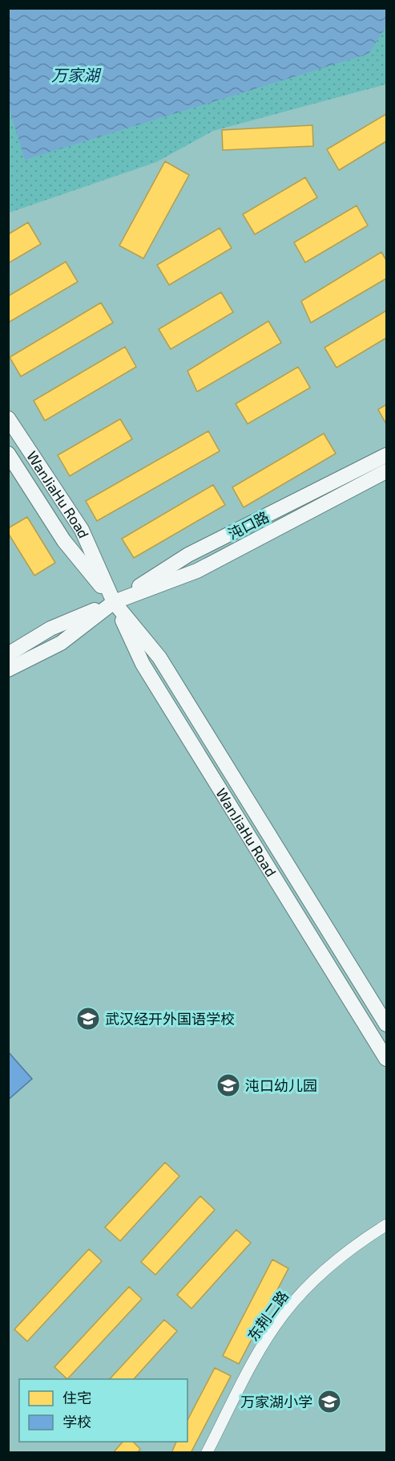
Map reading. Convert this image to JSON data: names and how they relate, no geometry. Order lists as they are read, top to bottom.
{
  "streets": {
    "main road": ["WanJiaHu Road", "沌口路"],
    "street": ["东荆二路"]
  },
  "crossings": [
    ["WanJiaHu Road", "沌口路"]
  ],
  "water": ["万家湖"],
  "places": {
    "school or university": ["武汉经开外国语学校", "沌口幼儿园", "万家湖小学"]
  },
  "legend": ["住宅", "学校"]
}
